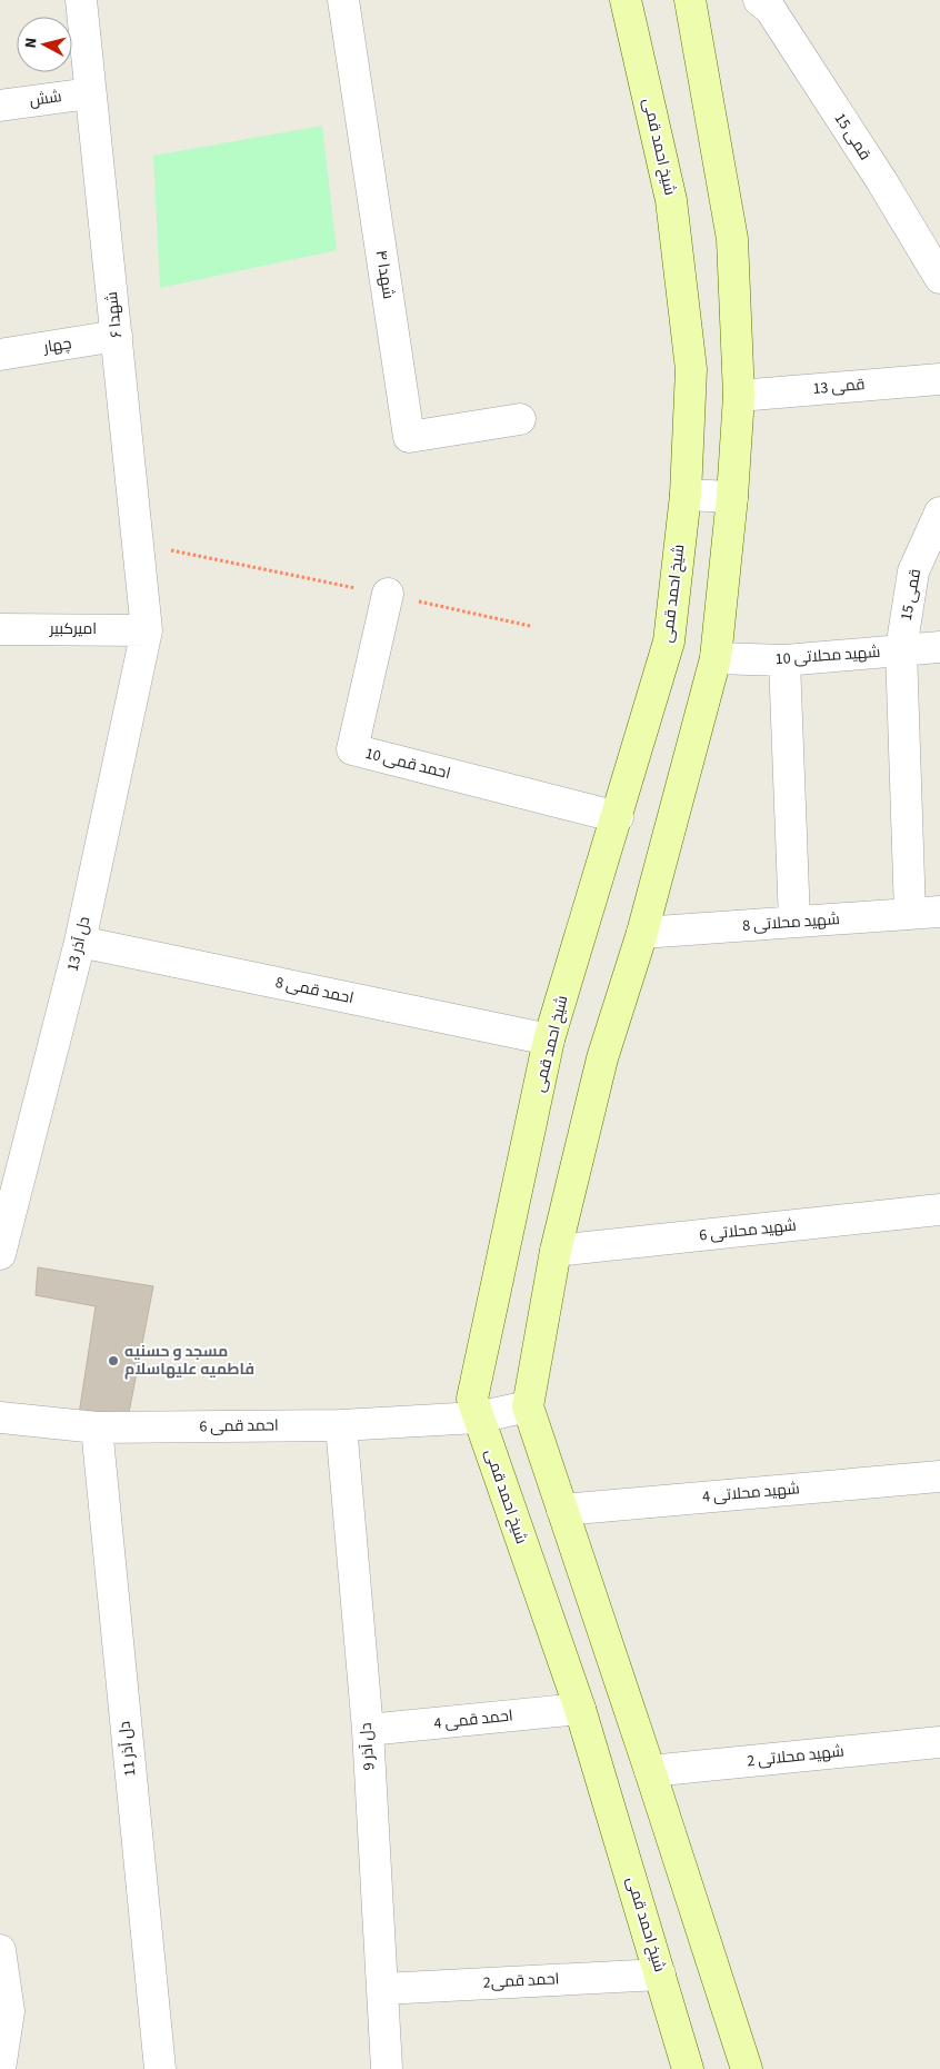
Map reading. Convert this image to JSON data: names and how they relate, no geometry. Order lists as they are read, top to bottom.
{
  "streets": {
    "street": [
      "شش",
      "قمی 15",
      "شیخ احمد قمی",
      "شهدا ۴",
      "شهدا ۶",
      "چهار",
      "قمی 13",
      "امیرکبیر",
      "شهید محلاتی 10",
      "احمد قمی 10",
      "شهید محلاتی 8",
      "دل آذر 13",
      "احمد قمی 8",
      "شهید محلاتی 6",
      "احمد قمی 6",
      "شهید محلاتی 4",
      "احمد قمی 4",
      "دل آذر 9",
      "دل آذر 11",
      "شهید محلاتی 2",
      "احمد قمی2"
    ]
  },
  "crossings": [
    ["شش", "شهدا ۶"],
    ["قمی 15", "شهید محلاتی 10"],
    ["قمی 15", "شهید محلاتی 8"],
    ["شیخ احمد قمی", "احمد قمی 10"],
    ["شیخ احمد قمی", "احمد قمی 8"],
    ["شیخ احمد قمی", "احمد قمی 6"],
    ["شیخ احمد قمی", "احمد قمی 4"],
    ["شیخ احمد قمی", "احمد قمی2"],
    ["شهدا ۶", "چهار"],
    ["شهدا ۶", "امیرکبیر"],
    ["شهدا ۶", "دل آذر 13"],
    ["امیرکبیر", "دل آذر 13"],
    ["دل آذر 13", "احمد قمی 8"],
    ["احمد قمی 6", "دل آذر 9"],
    ["احمد قمی 6", "دل آذر 11"],
    ["احمد قمی 4", "دل آذر 9"],
    ["دل آذر 9", "احمد قمی2"]
  ],
  "places": ["مسجد و حسنیه فاطمیه علیهاسلام"],
  "north": "left"
}
